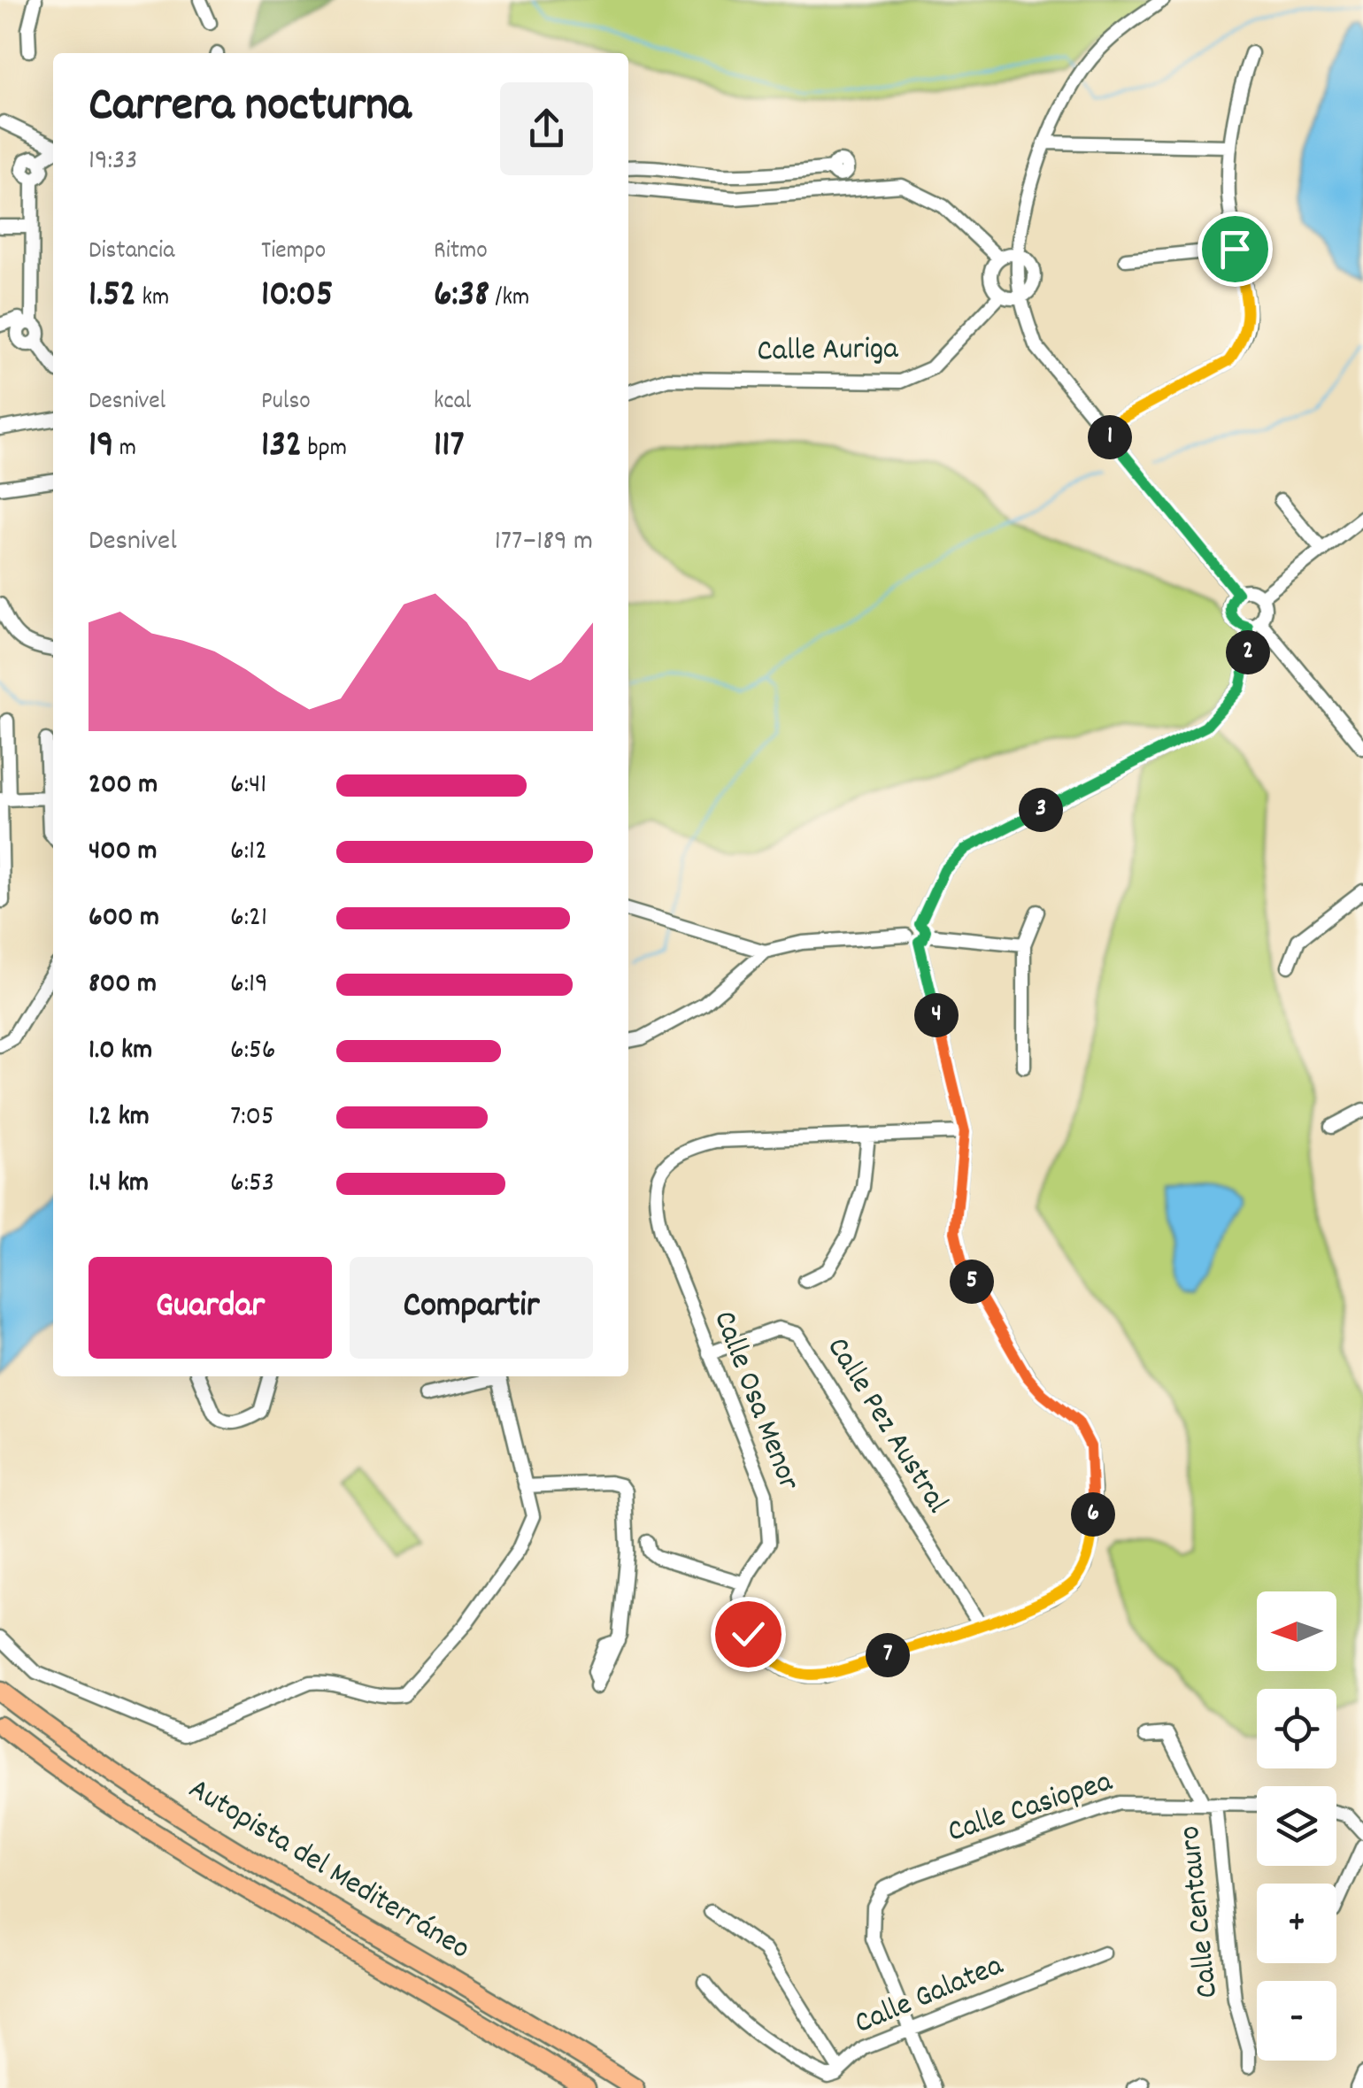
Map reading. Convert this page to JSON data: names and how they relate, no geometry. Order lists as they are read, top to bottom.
{
  "streets": {
    "highway": ["Autopista del Mediterráneo"],
    "street": [
      "Calle Auriga",
      "Calle Osa Menor",
      "Calle Pez Austral",
      "Calle Casiopea",
      "Calle Centauro",
      "Calle Galatea"
    ]
  },
  "crossings": [
    ["Calle Osa Menor", "Calle Pez Austral"],
    ["Calle Casiopea", "Calle Centauro"],
    ["Calle Casiopea", "Calle Galatea"]
  ],
  "north": "left",
  "page": {
    "heading": ["Carrera nocturna", "19:33"],
    "stats": [
      ["Distancia", "1.52 km"],
      ["Tiempo", "10:05"],
      ["Ritmo", "6:38 /km"],
      ["Desnivel", "19 m"],
      ["Pulso", "132 bpm"],
      ["kcal", "117"]
    ],
    "pins": [
      "1",
      "2",
      "3",
      "4",
      "5",
      "6",
      "7"
    ],
    "chart": ["Desnivel", "177–189 m"],
    "list": [
      {
        "name": "200 m",
        "note": "6:41"
      },
      {
        "name": "400 m",
        "note": "6:12"
      },
      {
        "name": "600 m",
        "note": "6:21"
      },
      {
        "name": "800 m",
        "note": "6:19"
      },
      {
        "name": "1.0 km",
        "note": "6:56"
      },
      {
        "name": "1.2 km",
        "note": "7:05"
      },
      {
        "name": "1.4 km",
        "note": "6:53"
      }
    ],
    "buttons": ["Guardar", "Compartir"],
    "map_buttons": ["+", "−"]
  }
}
